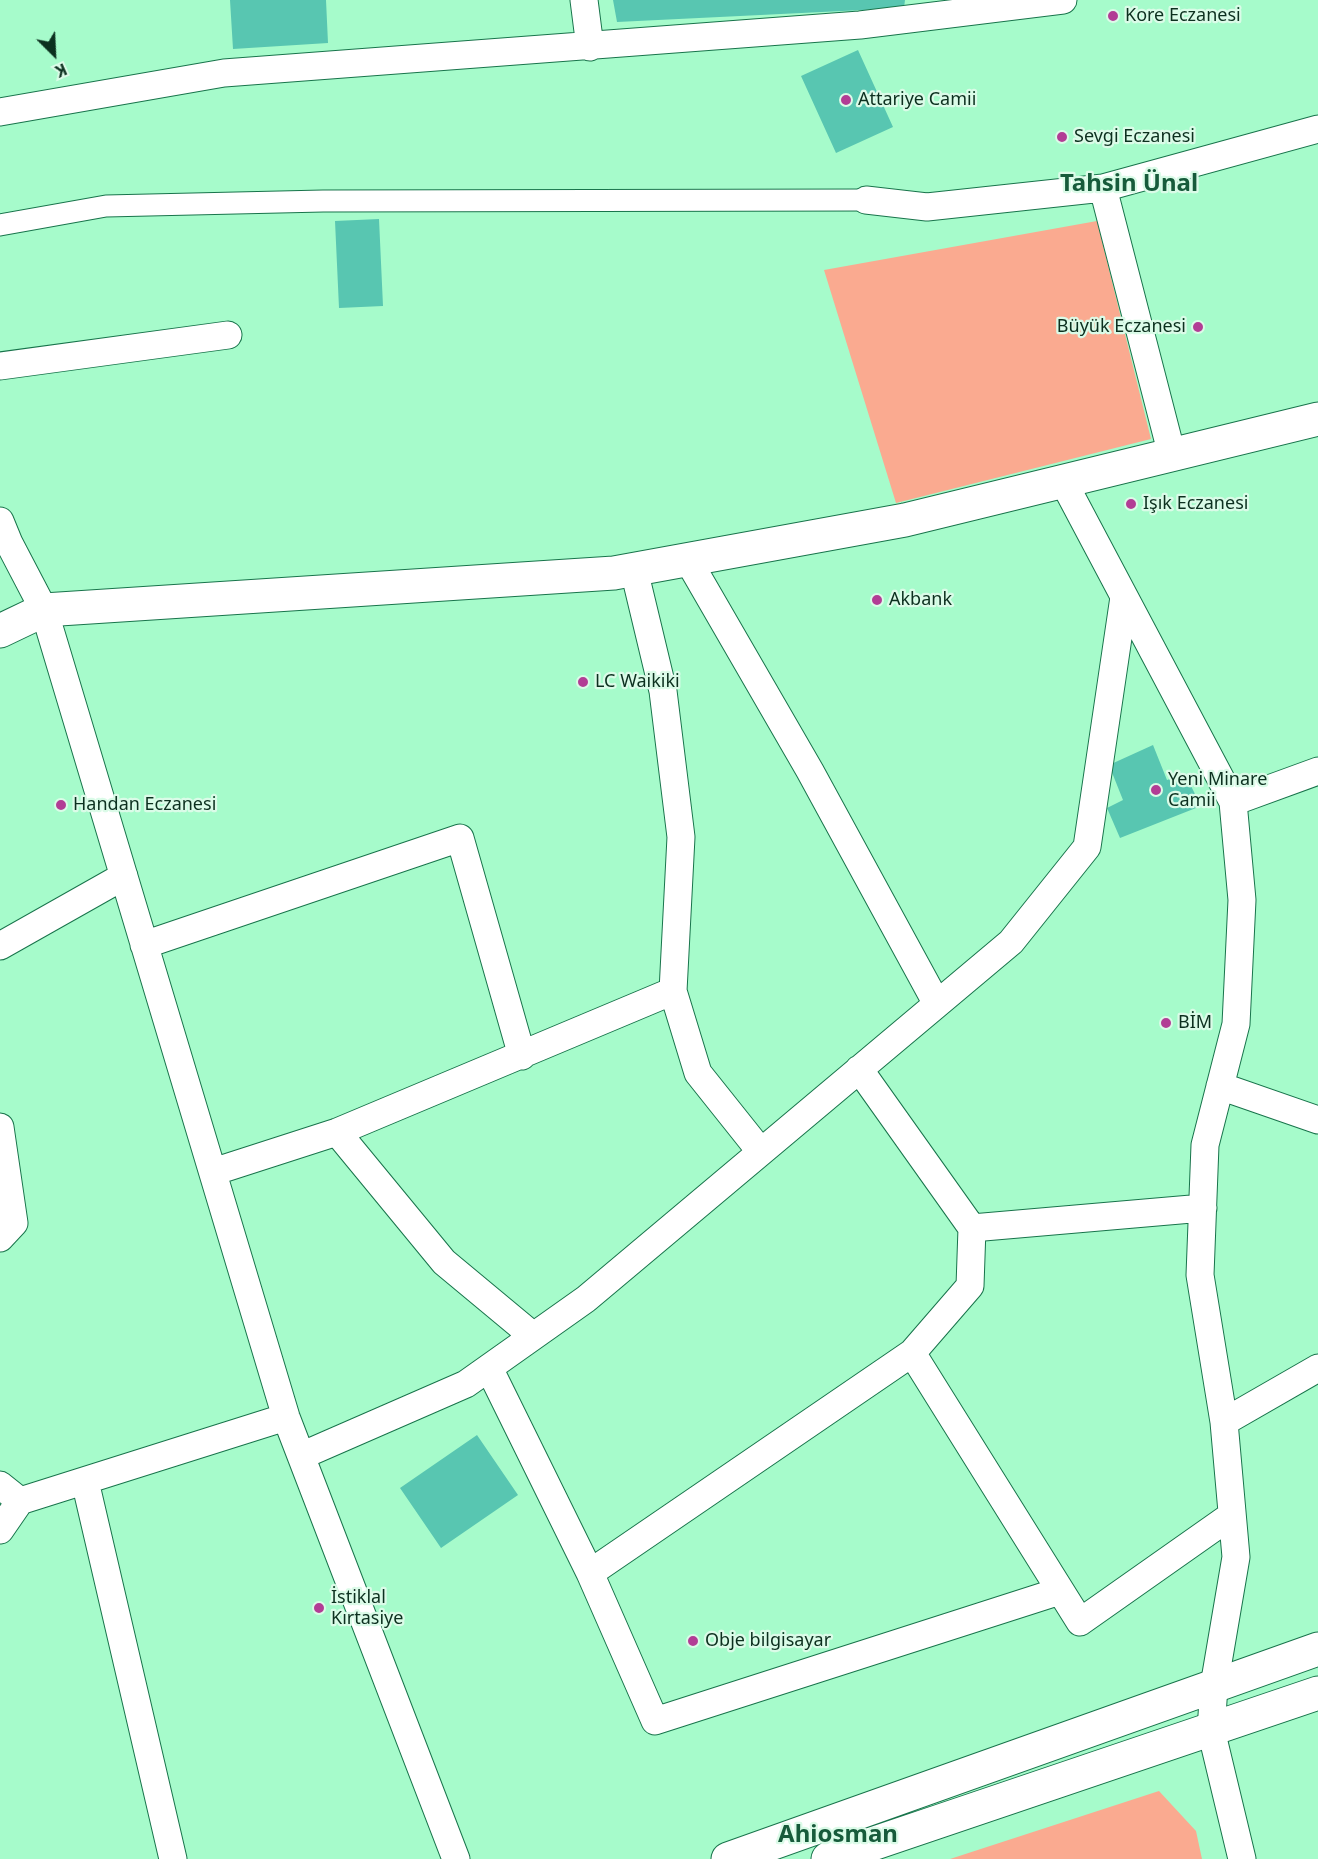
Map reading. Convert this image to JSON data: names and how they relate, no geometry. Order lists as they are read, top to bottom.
{
  "districts": ["Tahsin Ünal", "Ahiosman"],
  "places": [
    "Kore Eczanesi",
    "Attariye Camii",
    "Sevgi Eczanesi",
    "Büyük Eczanesi",
    "Işık Eczanesi",
    "Akbank",
    "LC Waikiki",
    "Yeni Minare Camii",
    "Handan Eczanesi",
    "BİM",
    "İstiklal Kırtasiye",
    "Obje bilgisayar"
  ],
  "north": "bottom right"
}
